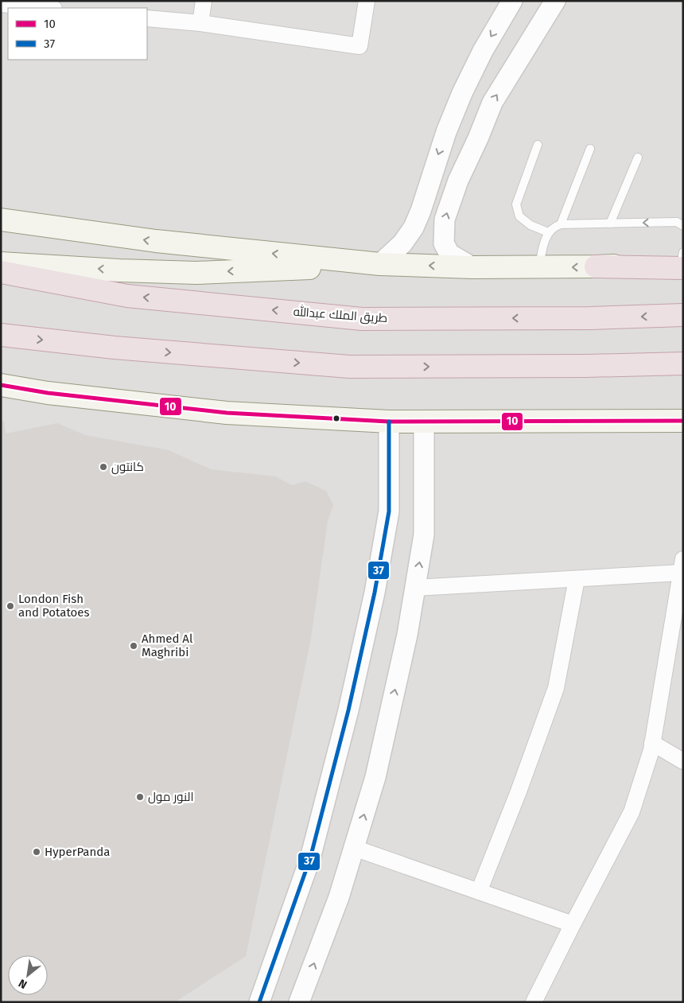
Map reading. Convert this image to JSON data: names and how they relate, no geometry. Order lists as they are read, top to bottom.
{
  "streets": {
    "highway": ["طريق الملك عبدالله"]
  },
  "places": [
    "كانتون",
    "London Fish and Potatoes",
    "Ahmed Al Maghribi",
    "النور مول",
    "HyperPanda"
  ],
  "lines": ["transit line 10", "transit line 37"],
  "legend": ["10", "37"],
  "north": "bottom left"
}
